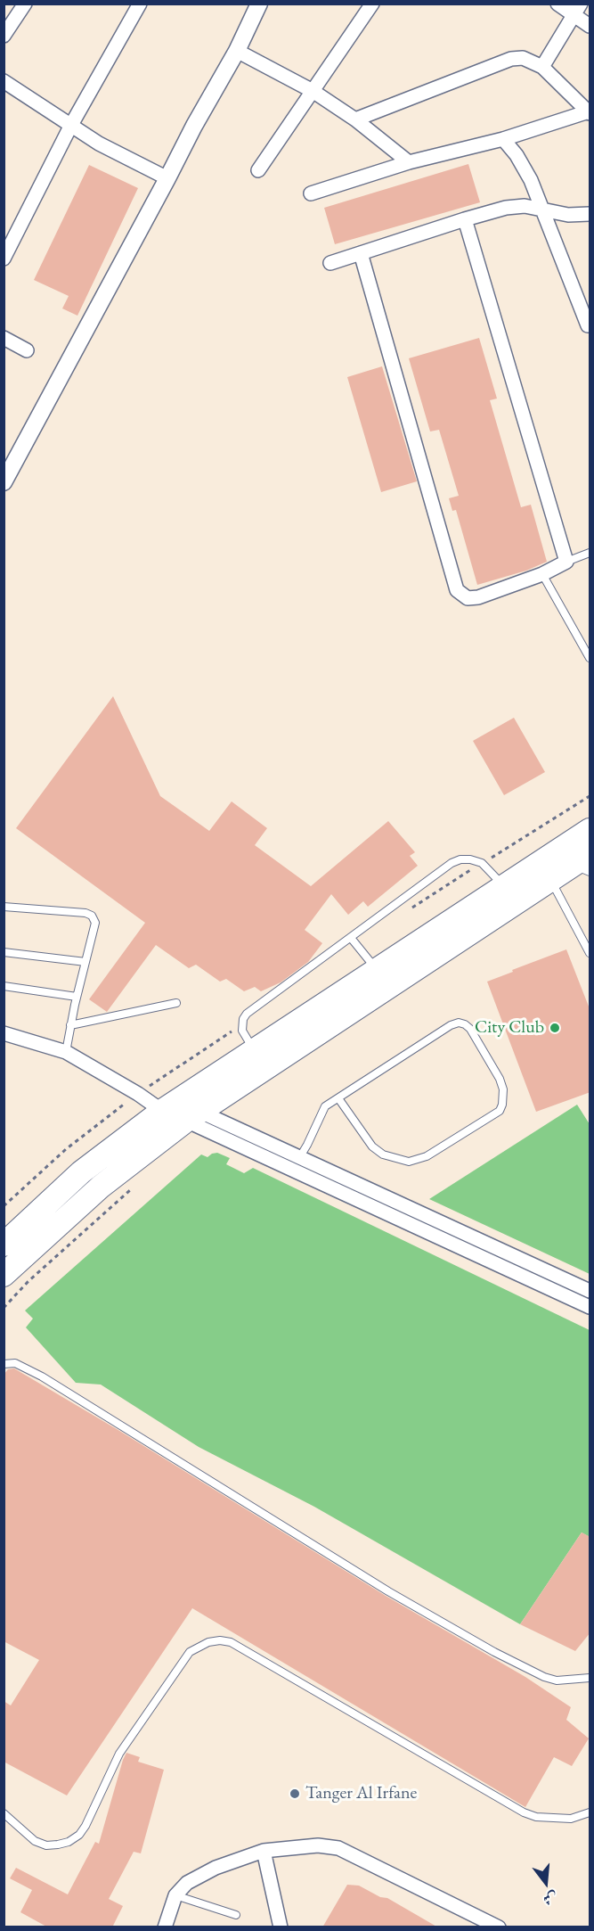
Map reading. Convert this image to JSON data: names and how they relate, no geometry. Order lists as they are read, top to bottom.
{
  "places": ["City Club", "Tanger Al Irfane"],
  "north": "bottom"
}
